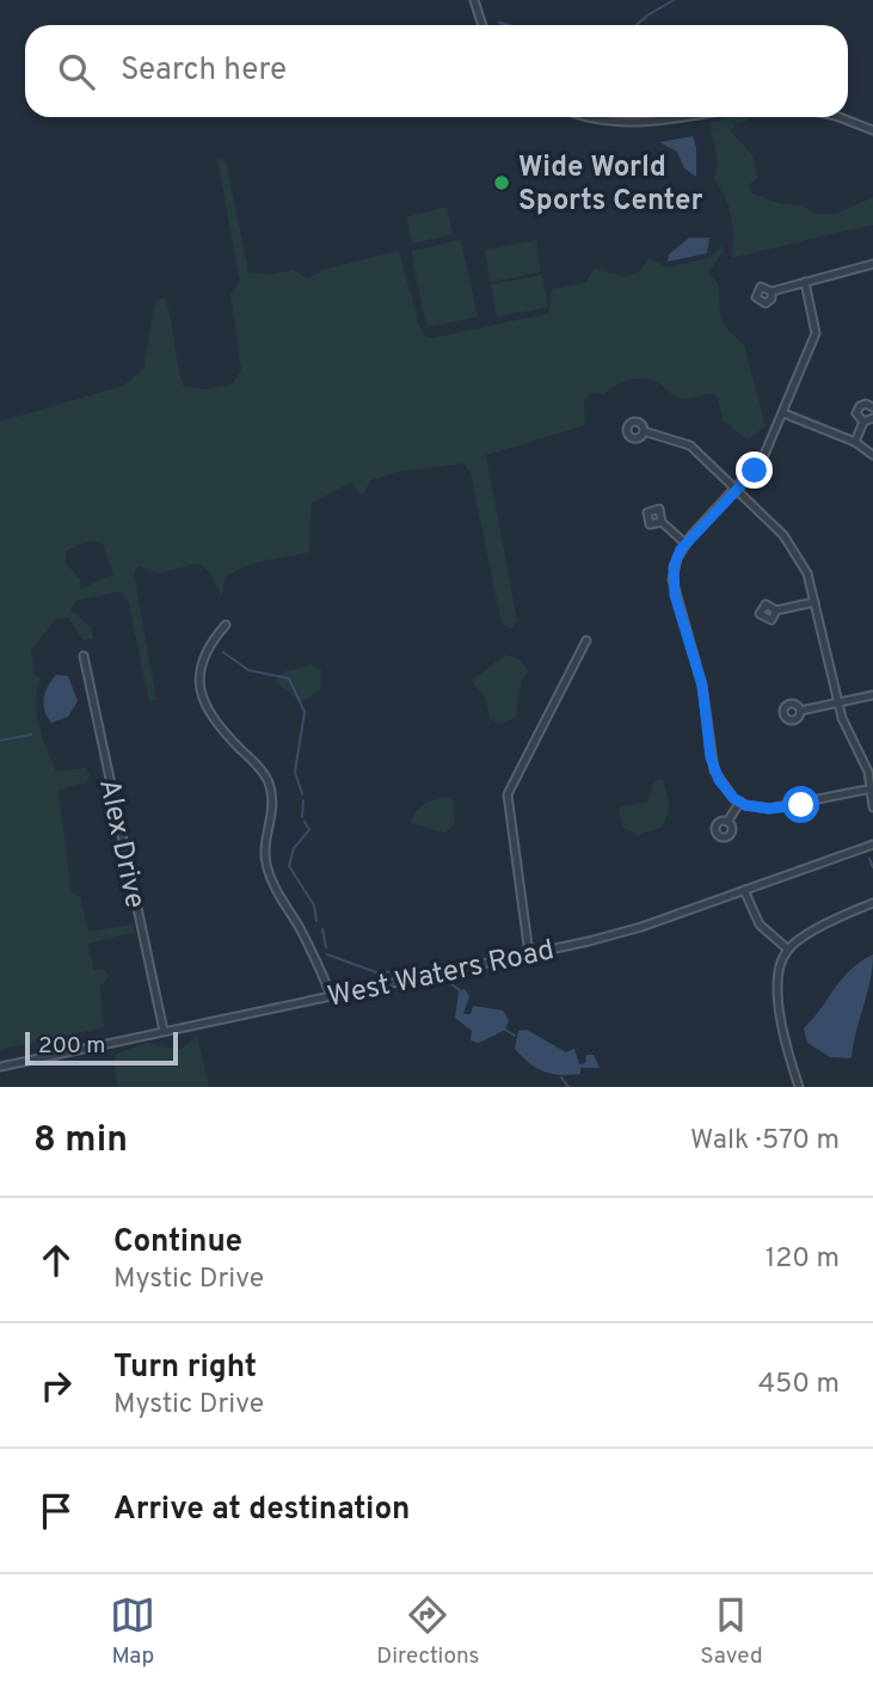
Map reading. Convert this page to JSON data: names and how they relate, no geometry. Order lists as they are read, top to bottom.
{
  "streets": {
    "street": ["Alex Drive", "West Waters Road"]
  },
  "crossings": [
    ["Alex Drive", "West Waters Road"]
  ],
  "places": ["Wide World Sports Center"],
  "scale_bar": "200 m",
  "page": {
    "search": "Search here",
    "scale": "200 m",
    "heading": ["8 min", "Walk · 570 m"],
    "list": [
      ["Continue", "Mystic Drive", "120 m"],
      ["Turn right", "Mystic Drive", "450 m"],
      "Arrive at destination"
    ],
    "nav": ["Map", "Directions", "Saved"]
  }
}
